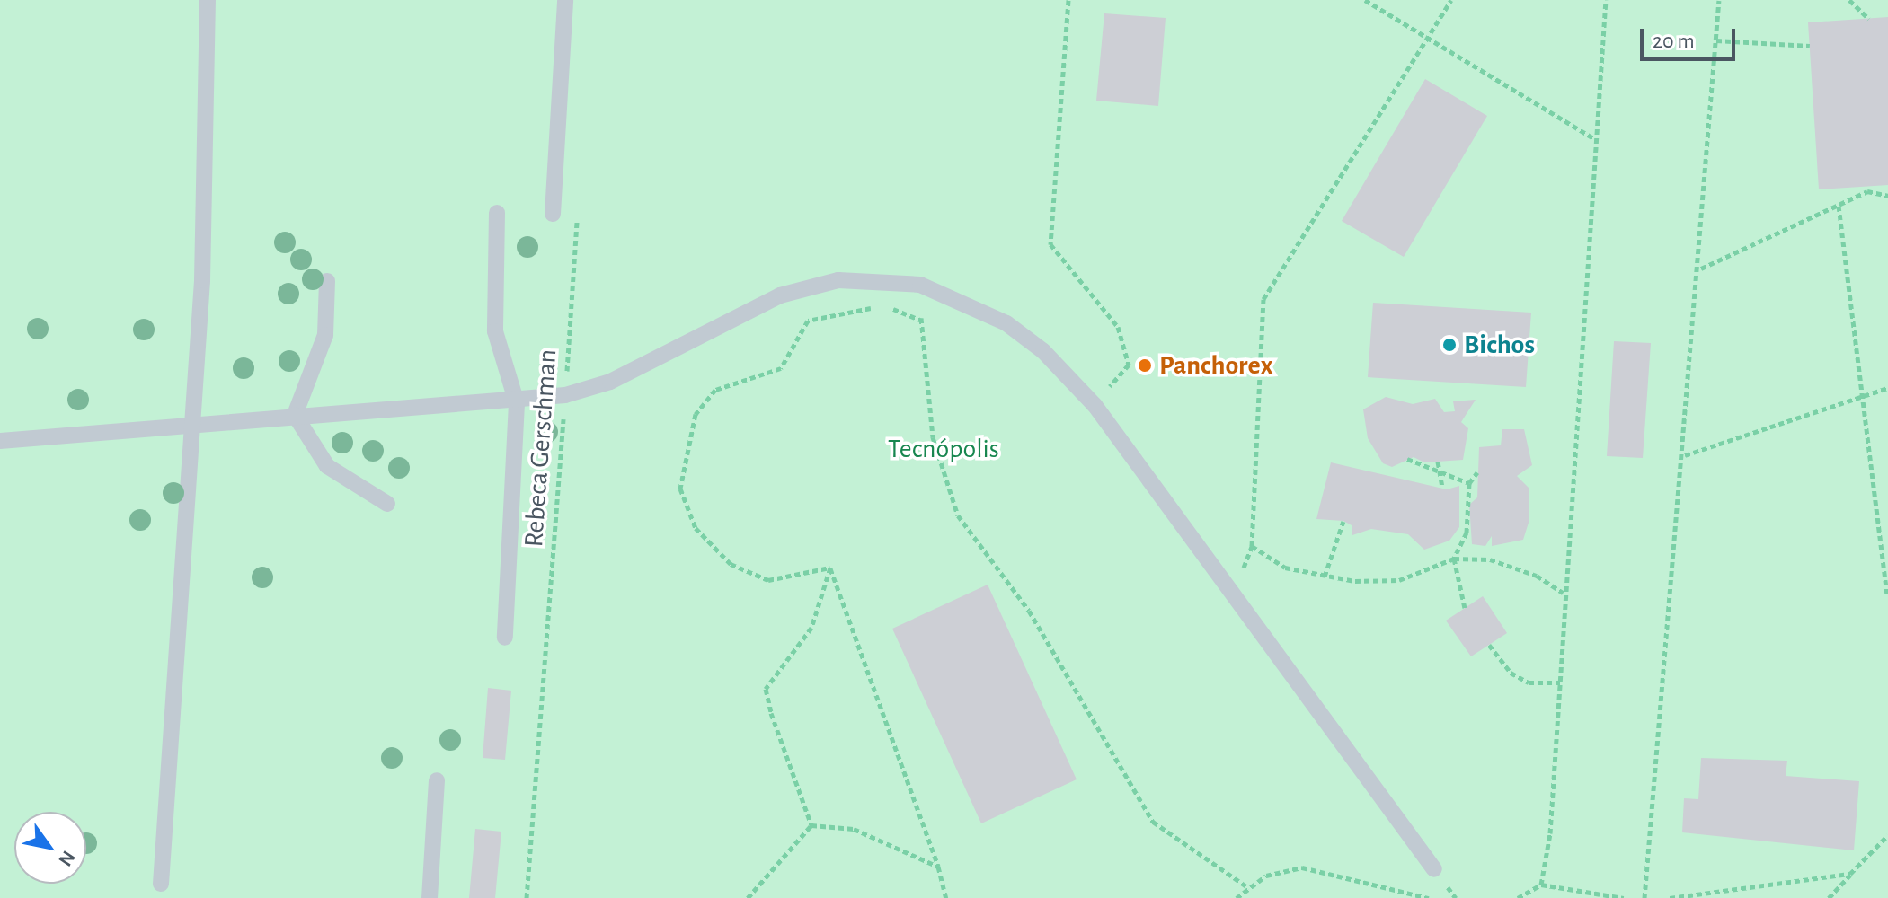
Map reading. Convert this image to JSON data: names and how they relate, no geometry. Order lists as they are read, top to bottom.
{
  "streets": {
    "path": ["Rebeca Gerschman"]
  },
  "parks": ["Tecnópolis"],
  "places": ["Bichos", "Panchorex"],
  "scale_bar": "20 m",
  "north": "bottom right"
}
